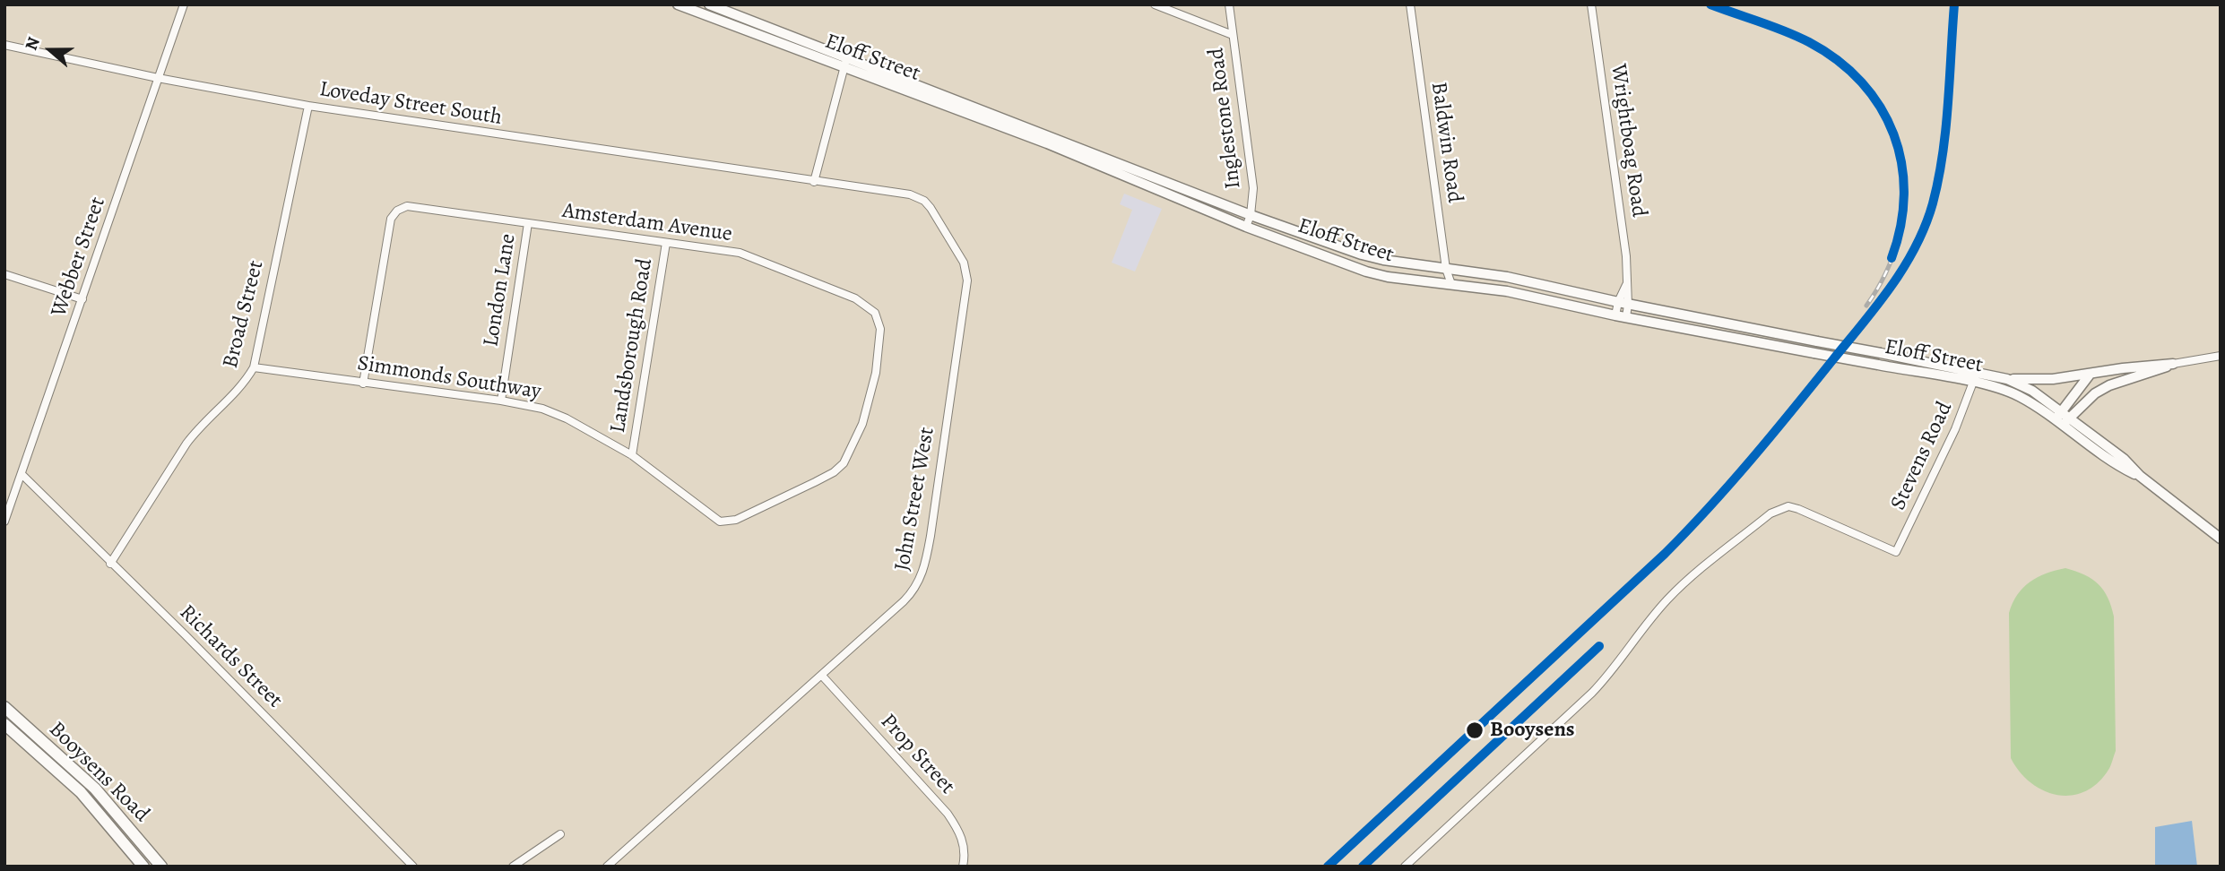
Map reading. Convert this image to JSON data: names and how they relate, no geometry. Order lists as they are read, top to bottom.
{
  "streets": {
    "main road": ["Booysens Road"],
    "street": [
      "Eloff Street",
      "Loveday Street South",
      "Inglestone Road",
      "Wrightboag Road",
      "Baldwin Road",
      "Amsterdam Avenue",
      "Webber Street",
      "London Lane",
      "Broad Street",
      "Landsborough Road",
      "Simmonds Southway",
      "Stevens Road",
      "John Street West",
      "Richards Street",
      "Prop Street"
    ]
  },
  "crossings": [
    ["Eloff Street", "Inglestone Road"],
    ["Eloff Street", "Wrightboag Road"],
    ["Eloff Street", "Baldwin Road"],
    ["Eloff Street", "Stevens Road"],
    ["Loveday Street South", "Webber Street"],
    ["Loveday Street South", "Broad Street"],
    ["Loveday Street South", "John Street West"],
    ["Amsterdam Avenue", "London Lane"],
    ["Amsterdam Avenue", "Landsborough Road"],
    ["Amsterdam Avenue", "Simmonds Southway"],
    ["Webber Street", "Richards Street"],
    ["London Lane", "Simmonds Southway"],
    ["Broad Street", "Simmonds Southway"],
    ["Broad Street", "Richards Street"],
    ["Landsborough Road", "Simmonds Southway"],
    ["John Street West", "Prop Street"]
  ],
  "places": ["Booysens"],
  "north": "left"
}
